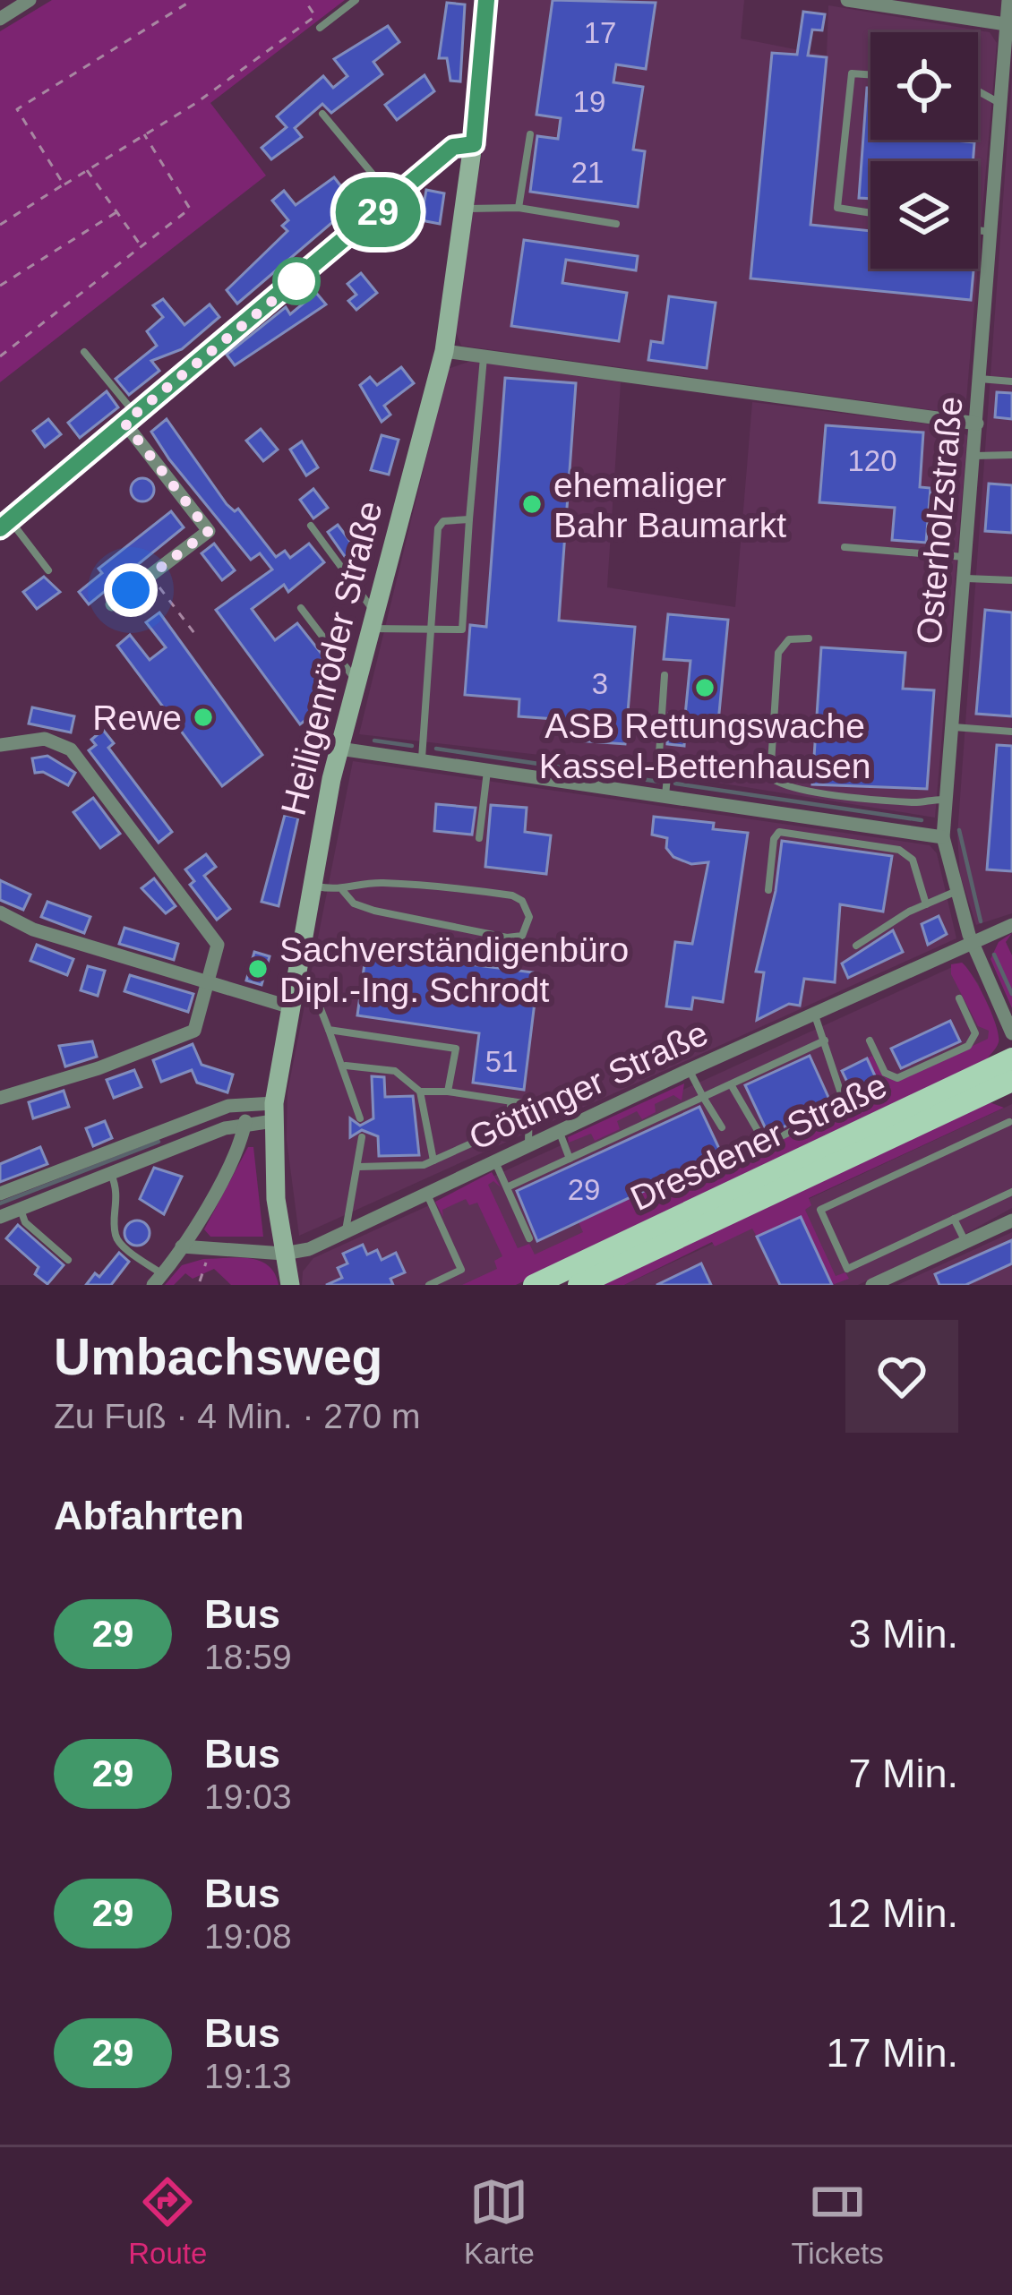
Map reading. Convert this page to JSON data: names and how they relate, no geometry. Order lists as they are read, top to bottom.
{
  "streets": {
    "main road": ["Dresdener Straße"],
    "street": ["Osterholzstraße", "Heiligenröder Straße", "Göttinger Straße"]
  },
  "crossings": [
    ["Osterholzstraße", "Göttinger Straße"],
    ["Heiligenröder Straße", "Göttinger Straße"]
  ],
  "places": [
    "ehemaliger Bahr Baumarkt",
    "ASB Rettungswache Kassel-Bettenhausen",
    "Rewe",
    "Sachverständigenbüro Dipl.-Ing. Schrodt"
  ],
  "lines": ["bus line 29"],
  "house_numbers": [
    "17",
    "19",
    "21",
    "120",
    "3",
    "51",
    "29"
  ],
  "page": {
    "on_map": "29",
    "heading": [
      ["Umbachsweg", "Zu Fuß · 4 Min. · 270 m"],
      "Abfahrten"
    ],
    "list": [
      {
        "mark": "29",
        "name": "Bus",
        "note": "18:59",
        "value": "3 Min."
      },
      {
        "mark": "29",
        "name": "Bus",
        "note": "19:03",
        "value": "7 Min."
      },
      {
        "mark": "29",
        "name": "Bus",
        "note": "19:08",
        "value": "12 Min."
      },
      {
        "mark": "29",
        "name": "Bus",
        "note": "19:13",
        "value": "17 Min."
      }
    ],
    "tabs": ["Route", "Karte", "Tickets"]
  }
}
